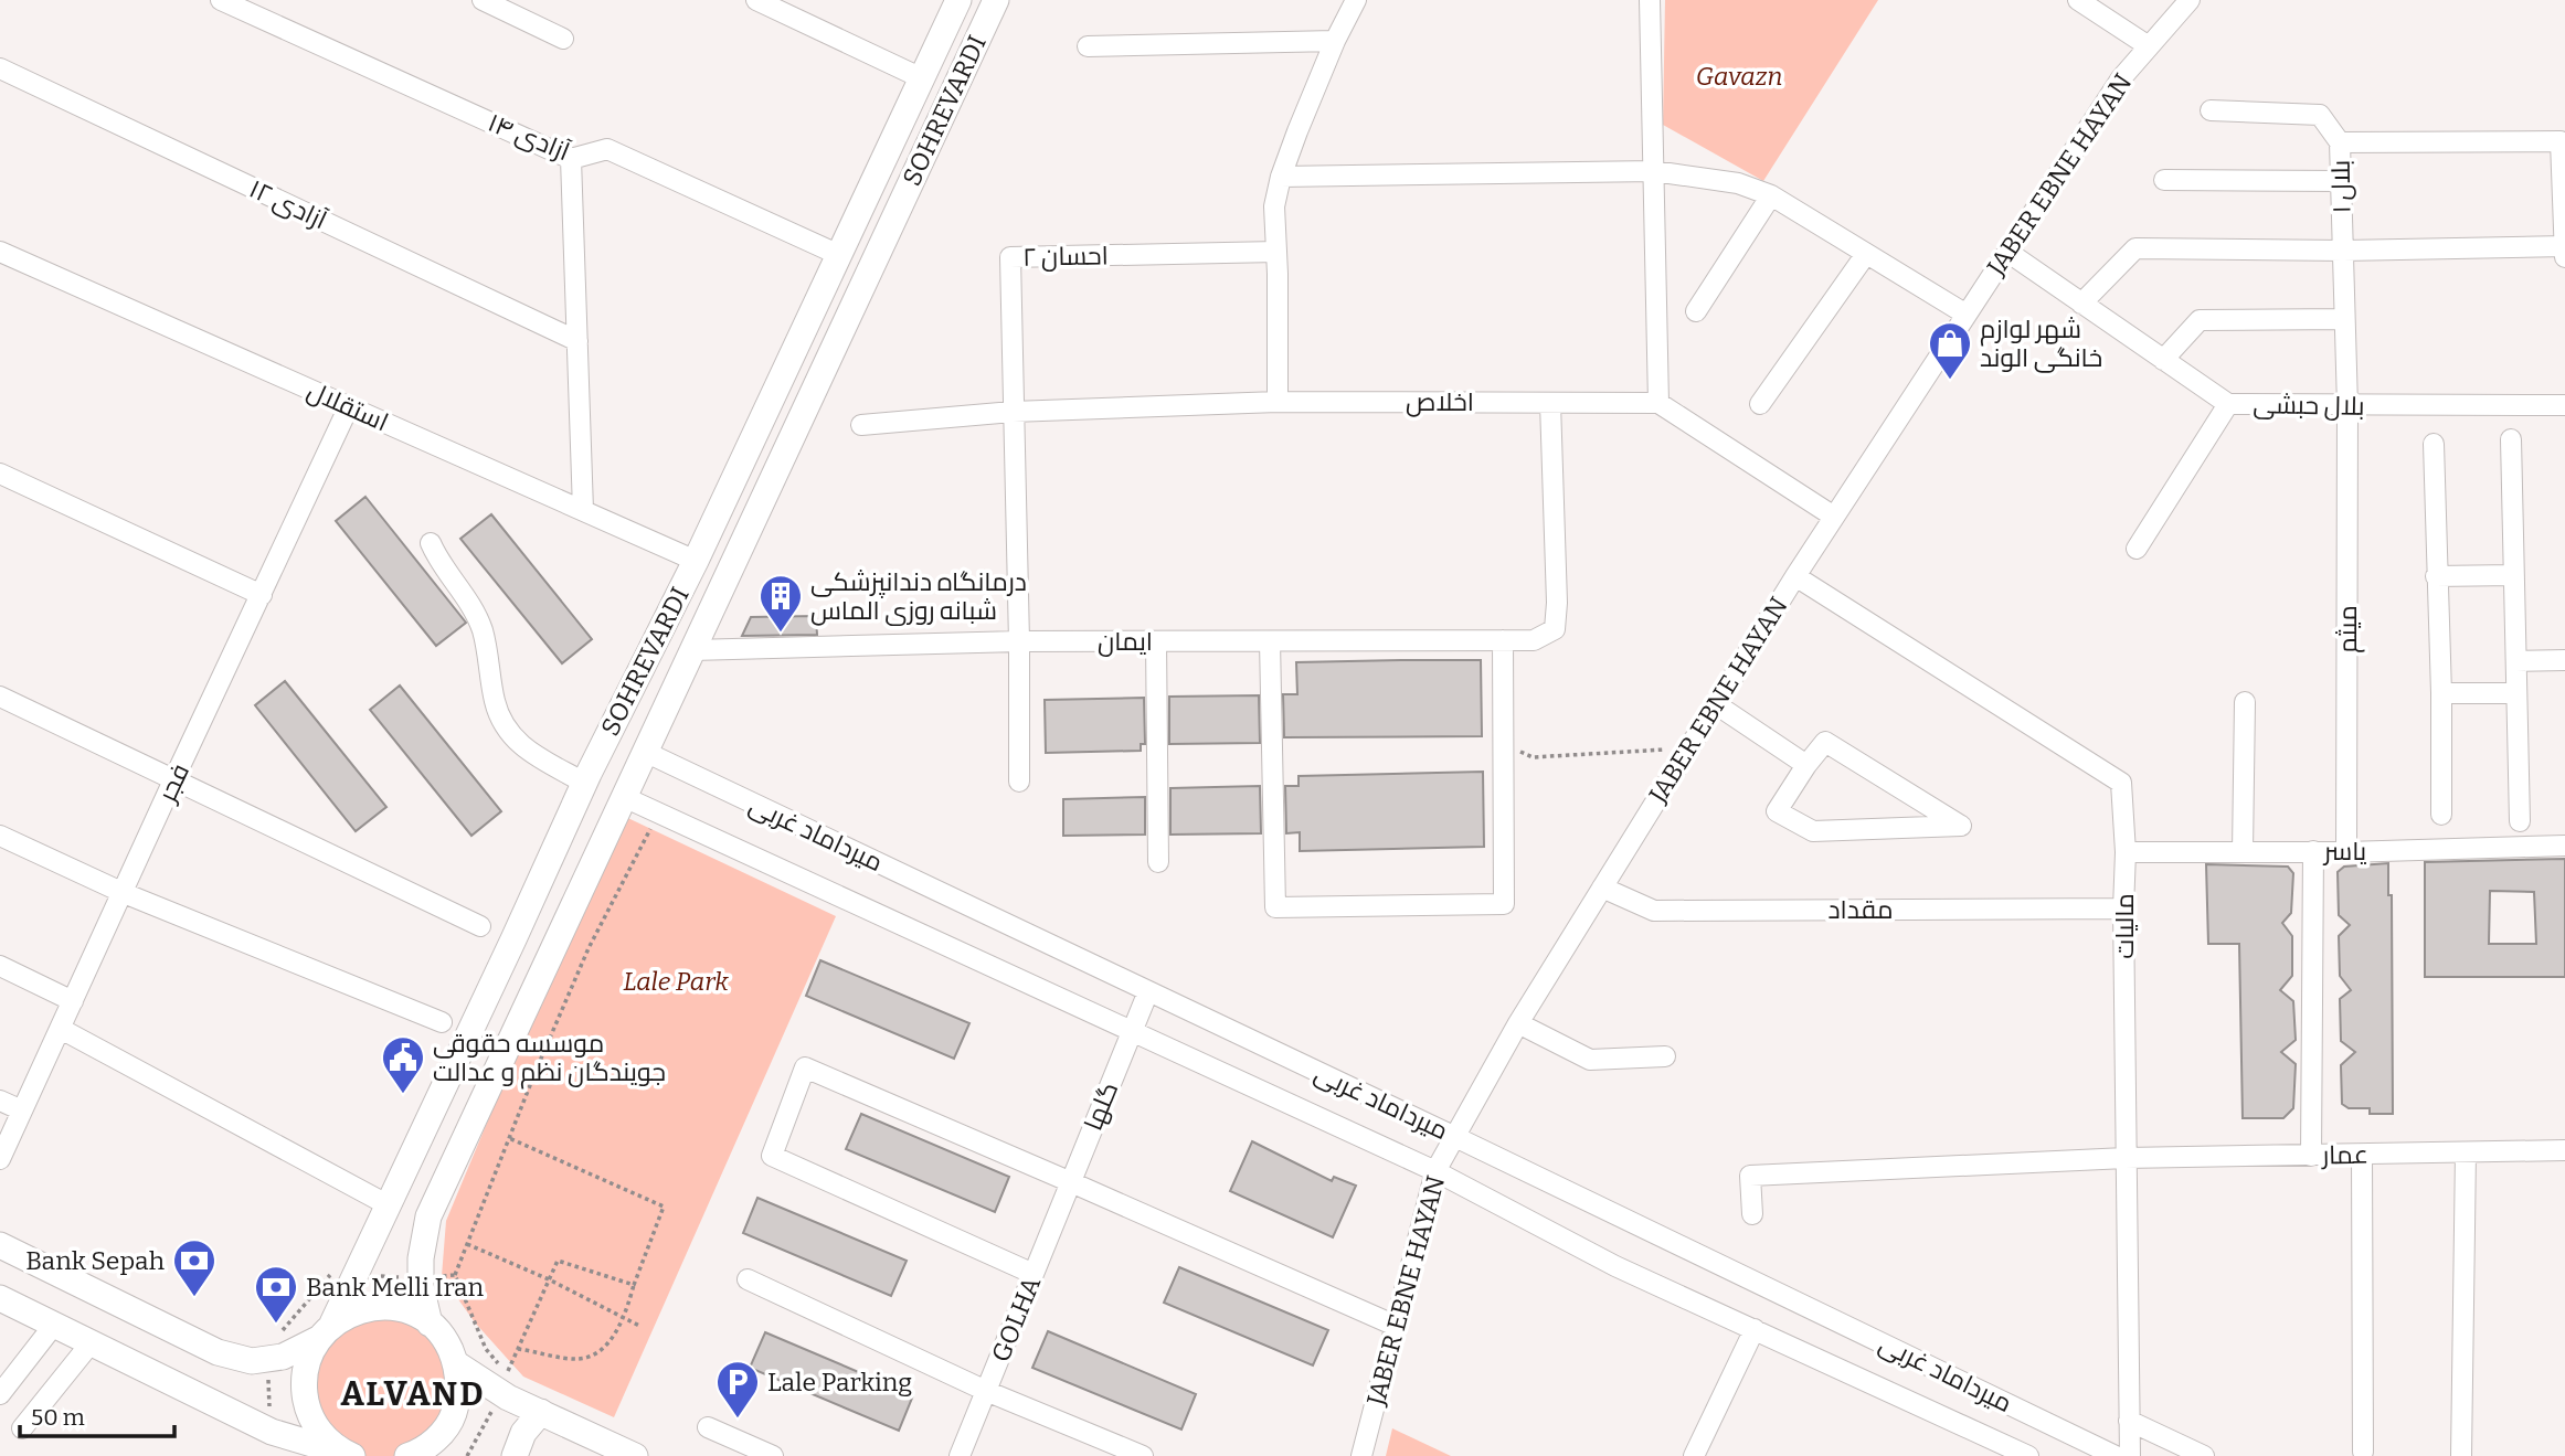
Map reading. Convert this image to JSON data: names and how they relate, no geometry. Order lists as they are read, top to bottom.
{
  "streets": {
    "main road": ["SOHREVARDI"],
    "street": [
      "آزادی ۱۴",
      "JABER EBNE HAYAN",
      "بلال ۱",
      "آزادی ۱۲",
      "احسان ۲",
      "اخلاص",
      "بلال حبشی",
      "استقلال",
      "میثم",
      "ایمان",
      "فجر",
      "میرداماد غربی",
      "یاسر",
      "مقداد",
      "مالیات",
      "گلها",
      "عمار",
      "GOLHA"
    ]
  },
  "crossings": [
    ["SOHREVARDI", "آزادی ۱۴"],
    ["SOHREVARDI", "استقلال"],
    ["SOHREVARDI", "ایمان"],
    ["SOHREVARDI", "میرداماد غربی"],
    ["JABER EBNE HAYAN", "بلال حبشی"],
    ["JABER EBNE HAYAN", "میرداماد غربی"],
    ["JABER EBNE HAYAN", "مقداد"],
    ["JABER EBNE HAYAN", "مالیات"],
    ["بلال ۱", "بلال حبشی"],
    ["بلال ۱", "میثم"],
    ["احسان ۲", "اخلاص"],
    ["اخلاص", "ایمان"],
    ["بلال حبشی", "میثم"],
    ["استقلال", "فجر"],
    ["میثم", "یاسر"],
    ["میرداماد غربی", "گلها"],
    ["یاسر", "مالیات"],
    ["مقداد", "مالیات"],
    ["مالیات", "عمار"],
    ["گلها", "GOLHA"]
  ],
  "districts": ["ALVAND"],
  "parks": ["Gavazn", "Lale Park"],
  "places": {
    "shop": ["شهر لوازم خانگی الوند"],
    "building": ["درمانگاه دندان‍‍پزشکی شبانه روزی الماس"],
    "public building": ["موسسه حقوقی جویندگان نظم و عدالت"],
    "bank": ["Bank Sepah", "Bank Melli Iran"],
    "parking": ["Lale Parking"]
  },
  "scale_bar": "50 m"
}
